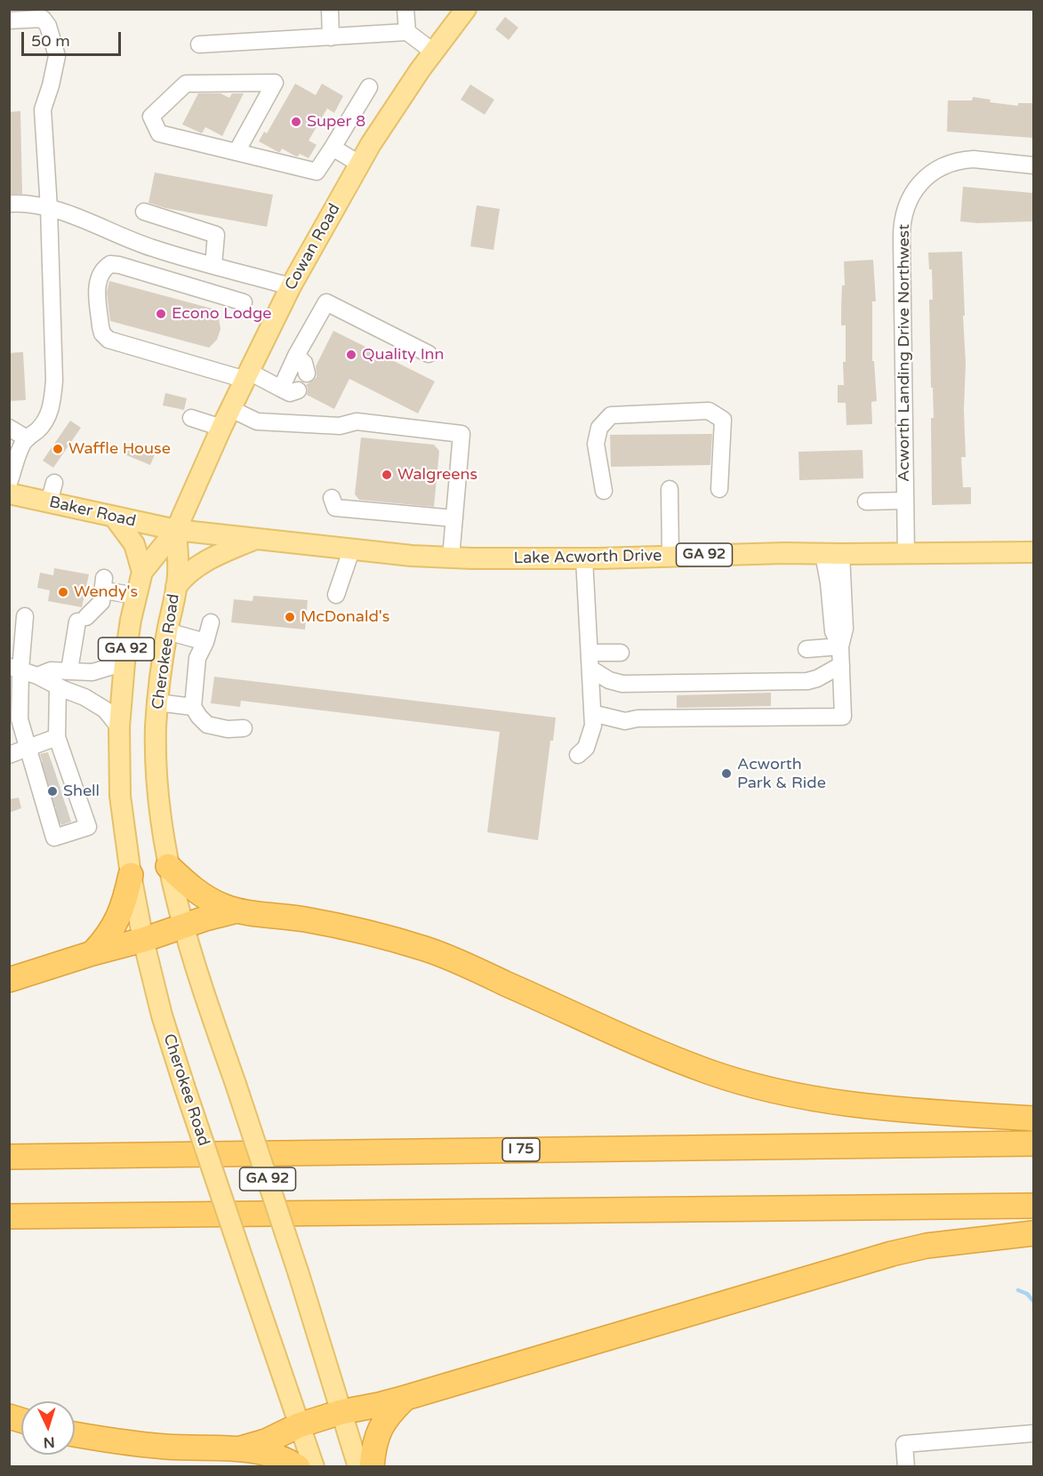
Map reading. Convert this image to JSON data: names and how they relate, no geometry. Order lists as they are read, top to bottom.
{
  "streets": {
    "highway": ["I 75"],
    "main road": [
      "Cowan Road",
      "Baker Road",
      "GA 92",
      "Lake Acworth Drive",
      "Cherokee Road"
    ],
    "street": ["Acworth Landing Drive Northwest"]
  },
  "crossings": [
    ["Cowan Road", "Baker Road"],
    ["Cowan Road", "Lake Acworth Drive"],
    ["Cowan Road", "Cherokee Road"],
    ["Acworth Landing Drive Northwest", "Lake Acworth Drive"],
    ["Baker Road", "Lake Acworth Drive"],
    ["Baker Road", "Cherokee Road"],
    ["Lake Acworth Drive", "Cherokee Road"]
  ],
  "places": [
    "Super 8",
    "Econo Lodge",
    "Quality Inn",
    "Waffle House",
    "Walgreens",
    "Wendy's",
    "McDonald's",
    "Acworth Park & Ride",
    "Shell"
  ],
  "scale_bar": "50 m",
  "north": "bottom"
}
